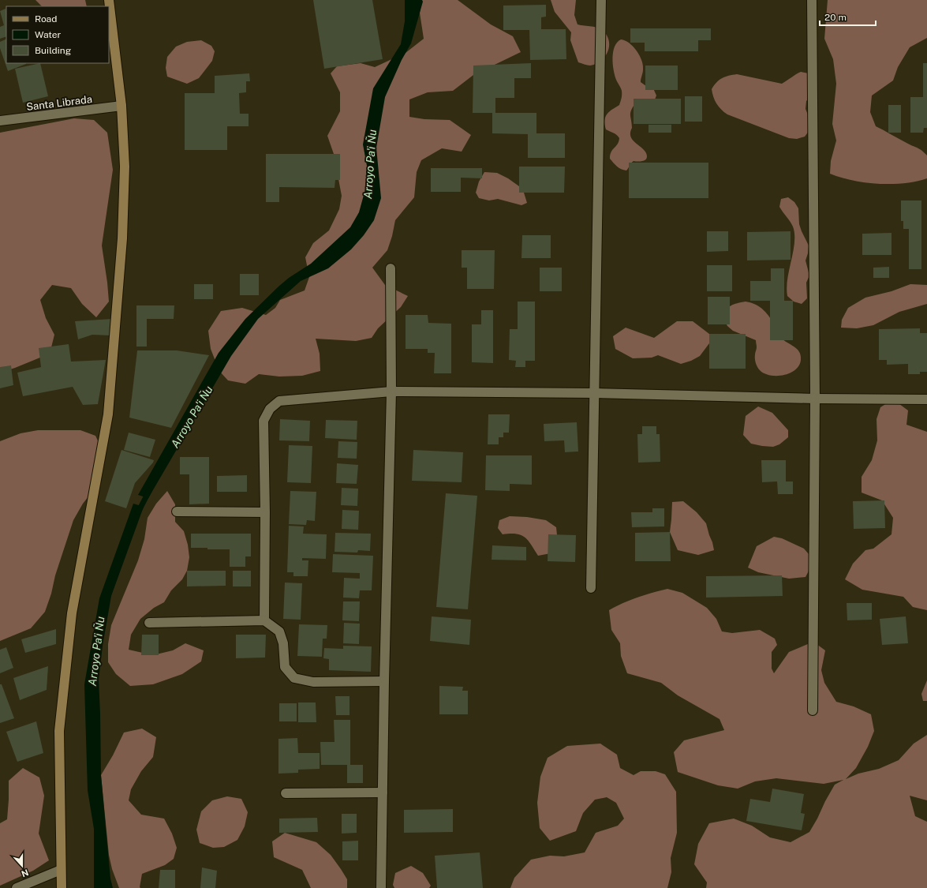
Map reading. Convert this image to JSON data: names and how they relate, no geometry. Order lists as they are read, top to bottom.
{
  "streets": {
    "street": ["Santa Librada"]
  },
  "water": ["Arroyo Pa'i Ñu"],
  "legend": ["Road", "Water", "Building"],
  "scale_bar": "20 m",
  "north": "bottom"
}
